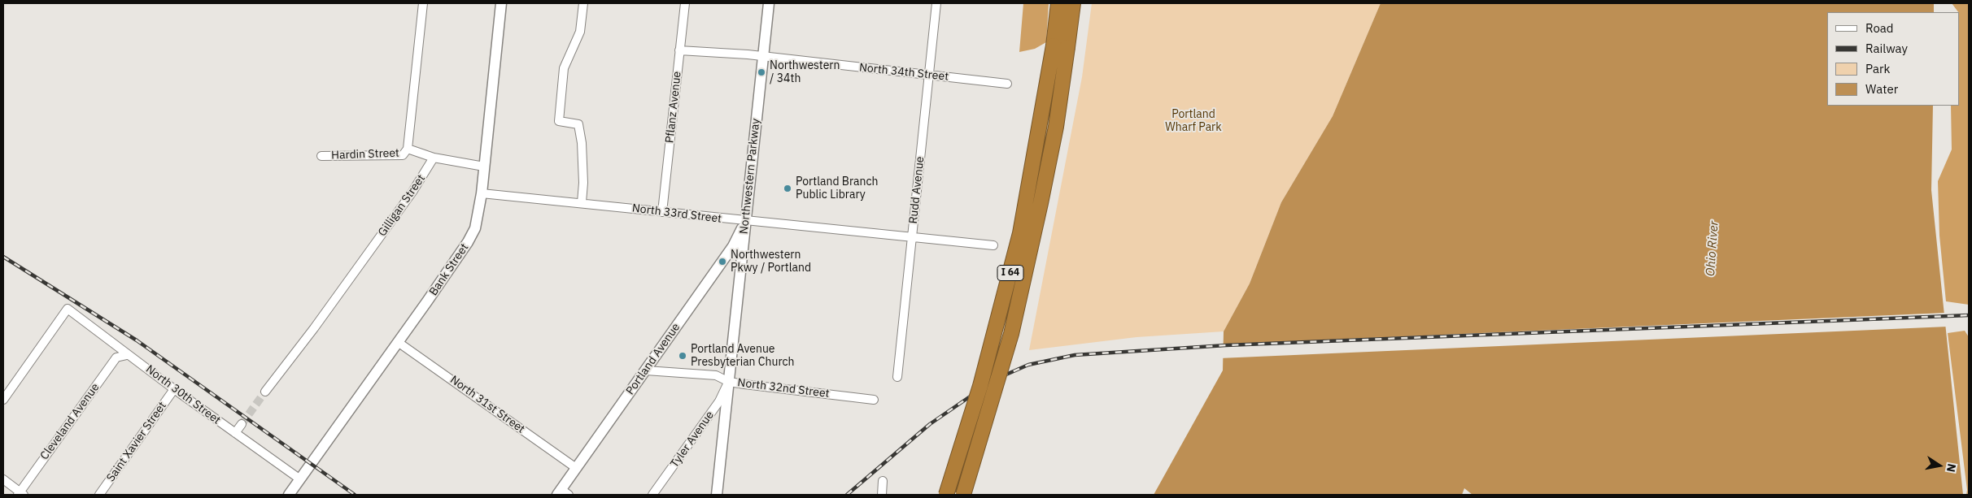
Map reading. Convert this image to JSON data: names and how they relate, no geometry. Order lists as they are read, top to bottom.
{
  "streets": {
    "highway": ["I 64"],
    "street": [
      "North 34th Street",
      "Pflanz Avenue",
      "Hardin Street",
      "Northwestern Parkway",
      "Rudd Avenue",
      "Gilligan Street",
      "North 33rd Street",
      "Bank Street",
      "Portland Avenue",
      "North 32nd Street",
      "North 30th Street",
      "North 31st Street",
      "Cleveland Avenue",
      "Tyler Avenue",
      "Saint Xavier Street"
    ]
  },
  "crossings": [
    ["North 34th Street", "Pflanz Avenue"],
    ["North 34th Street", "Northwestern Parkway"],
    ["North 34th Street", "Rudd Avenue"],
    ["Pflanz Avenue", "North 33rd Street"],
    ["Northwestern Parkway", "North 33rd Street"],
    ["Northwestern Parkway", "Portland Avenue"],
    ["Northwestern Parkway", "North 32nd Street"],
    ["Northwestern Parkway", "Tyler Avenue"],
    ["Rudd Avenue", "North 33rd Street"],
    ["North 33rd Street", "Bank Street"],
    ["North 33rd Street", "Portland Avenue"],
    ["Bank Street", "North 30th Street"],
    ["Bank Street", "North 31st Street"],
    ["Portland Avenue", "North 32nd Street"],
    ["Portland Avenue", "North 31st Street"],
    ["North 32nd Street", "Tyler Avenue"],
    ["North 30th Street", "Cleveland Avenue"],
    ["North 30th Street", "Saint Xavier Street"]
  ],
  "water": ["Ohio River"],
  "parks": ["Portland Wharf Park"],
  "places": [
    "Northwestern / 34th",
    "Portland Branch Public Library",
    "Northwestern Pkwy / Portland",
    "Portland Avenue Presbyterian Church"
  ],
  "legend": [
    "Road",
    "Railway",
    "Park",
    "Water"
  ],
  "north": "right"
}
